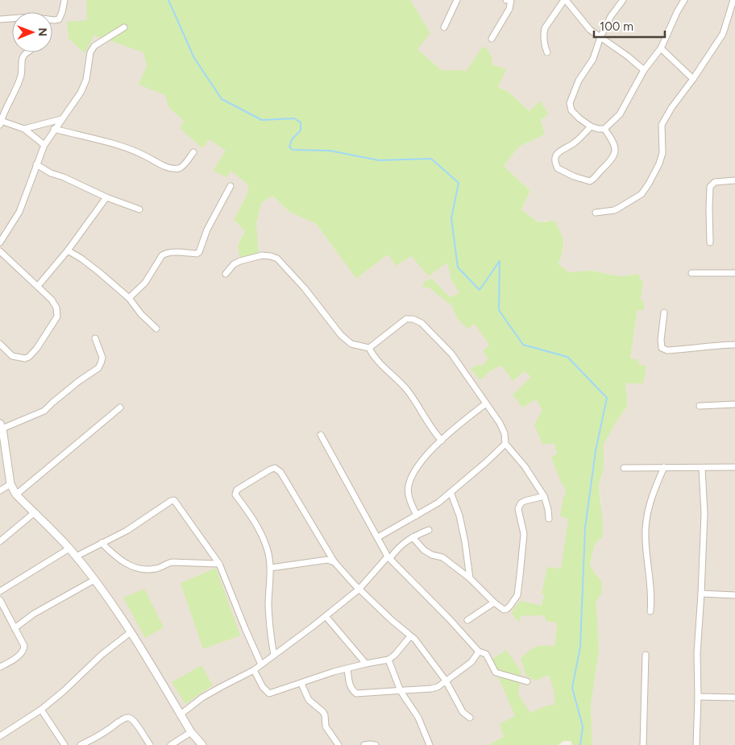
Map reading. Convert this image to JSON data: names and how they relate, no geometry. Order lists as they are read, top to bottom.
{
  "scale_bar": "100 m",
  "north": "right"
}
